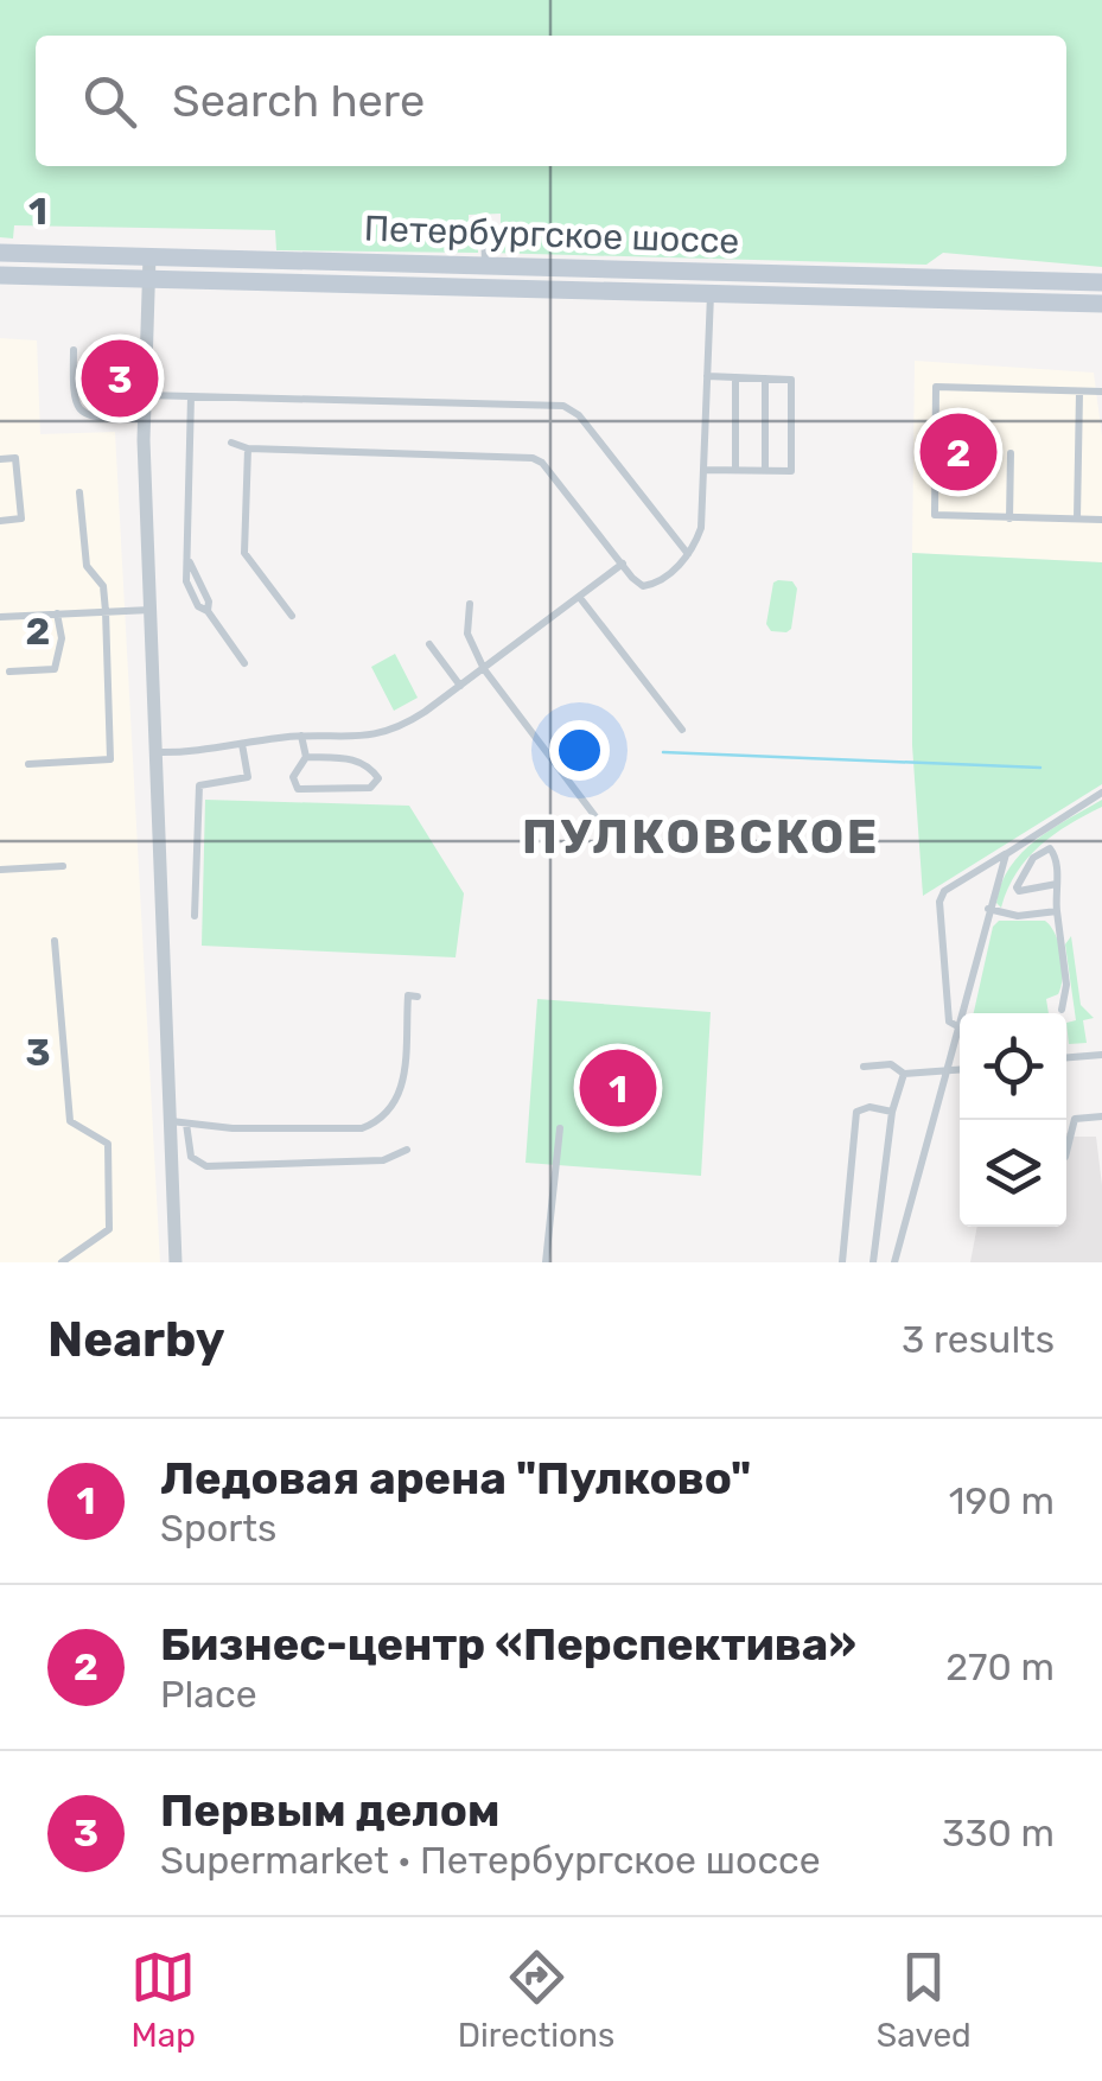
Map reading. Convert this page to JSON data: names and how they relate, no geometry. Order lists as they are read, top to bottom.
{
  "streets": {
    "main road": ["Петербургское шоссе"]
  },
  "districts": ["ПУЛКОВСКОЕ"],
  "page": {
    "search": "Search here",
    "pins": ["3", "2", "1"],
    "heading": ["Nearby", "3 results"],
    "list": [
      {
        "mark": "1",
        "name": "Ледовая арена \"Пулково\"",
        "note": "Sports",
        "value": "190 m"
      },
      {
        "mark": "2",
        "name": "Бизнес-центр «Перспектива»",
        "note": "Place",
        "value": "270 m"
      },
      {
        "mark": "3",
        "name": "Первым делом",
        "note": "Supermarket · Петербургское шоссе",
        "value": "330 m"
      }
    ],
    "nav": ["Map", "Directions", "Saved"]
  },
  "grid": {
    "rows": ["1", "2", "3"]
  }
}
